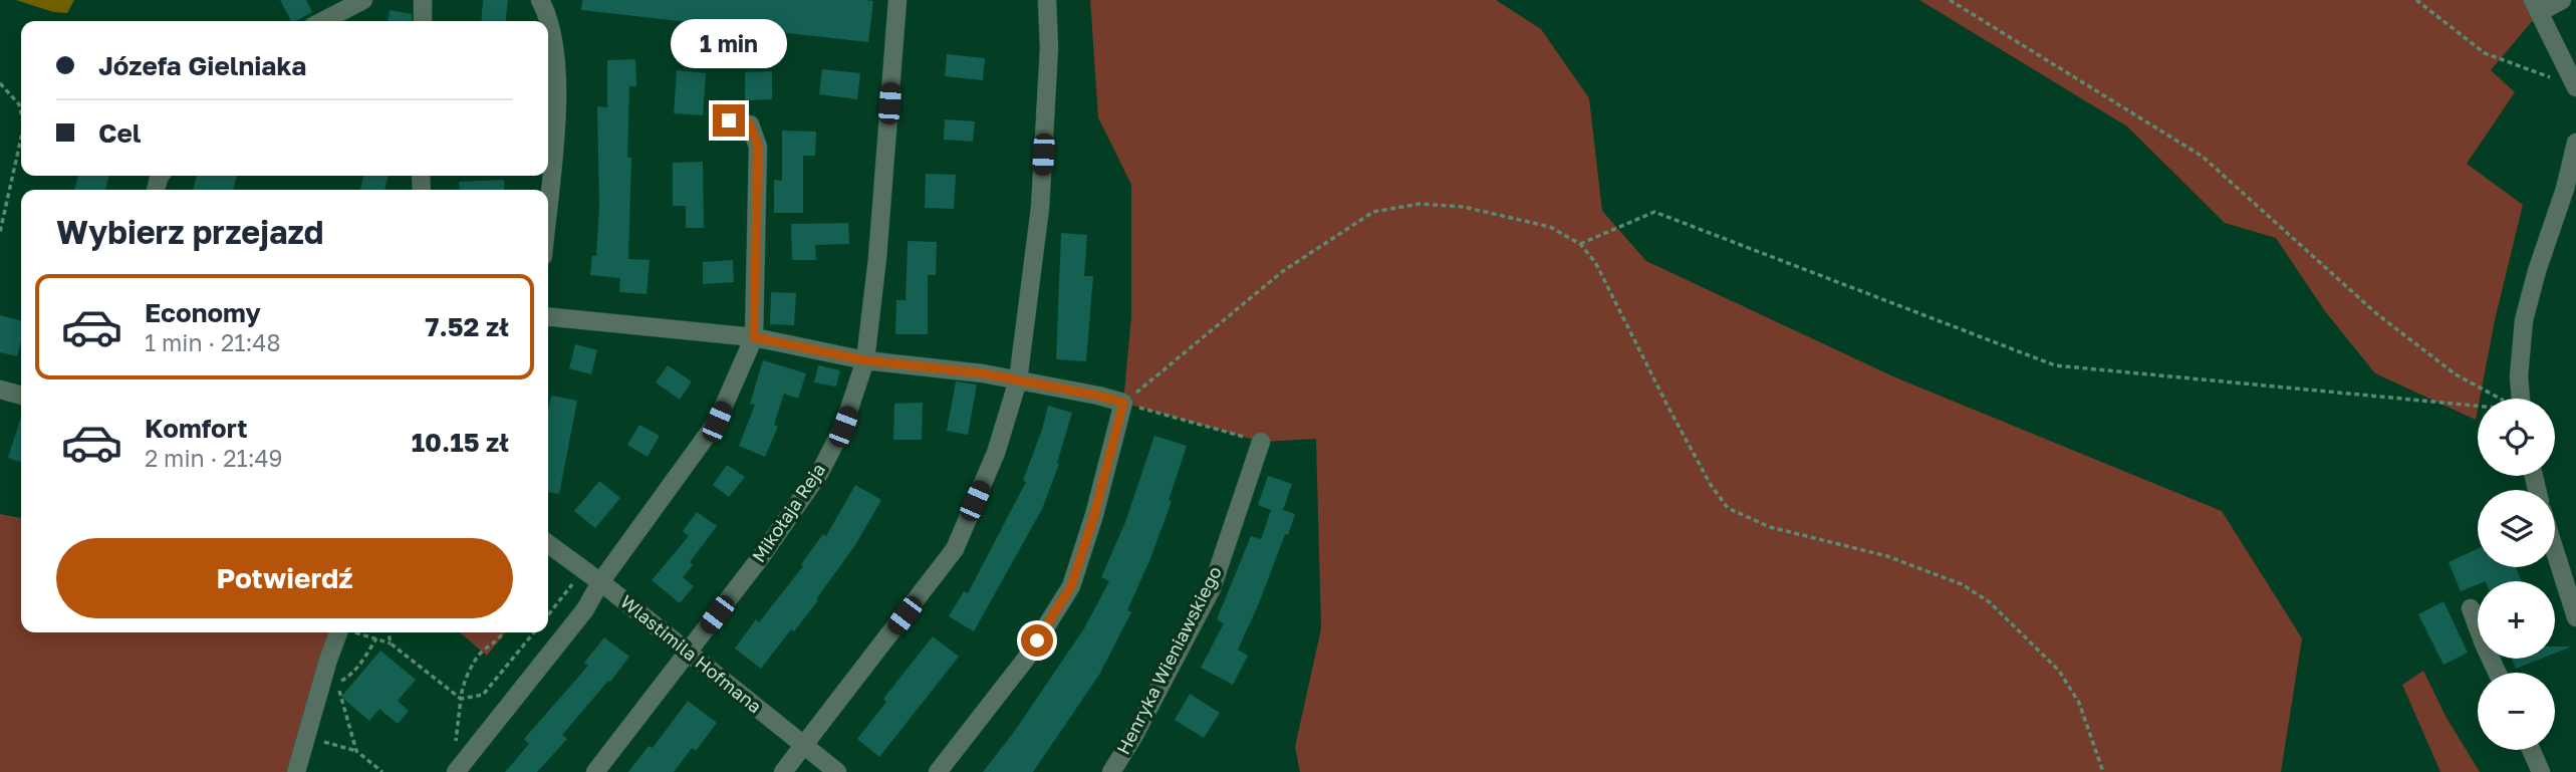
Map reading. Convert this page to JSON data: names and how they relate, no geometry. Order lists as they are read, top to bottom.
{
  "streets": {
    "street": ["Mikołaja Reja", "Wlastimila Hofmana", "Henryka Wieniawskiego"]
  },
  "crossings": [
    ["Mikołaja Reja", "Wlastimila Hofmana"]
  ],
  "page": {
    "bubble": "1 min",
    "banner": ["Józefa Gielniaka", "Cel"],
    "heading": "Wybierz przejazd",
    "list": [
      {
        "name": "Economy",
        "note": "1 min · 21:48",
        "value": "7.52 zł"
      },
      {
        "name": "Komfort",
        "note": "2 min · 21:49",
        "value": "10.15 zł"
      }
    ],
    "map_buttons": ["+", "−"],
    "buttons": "Potwierdź"
  }
}
